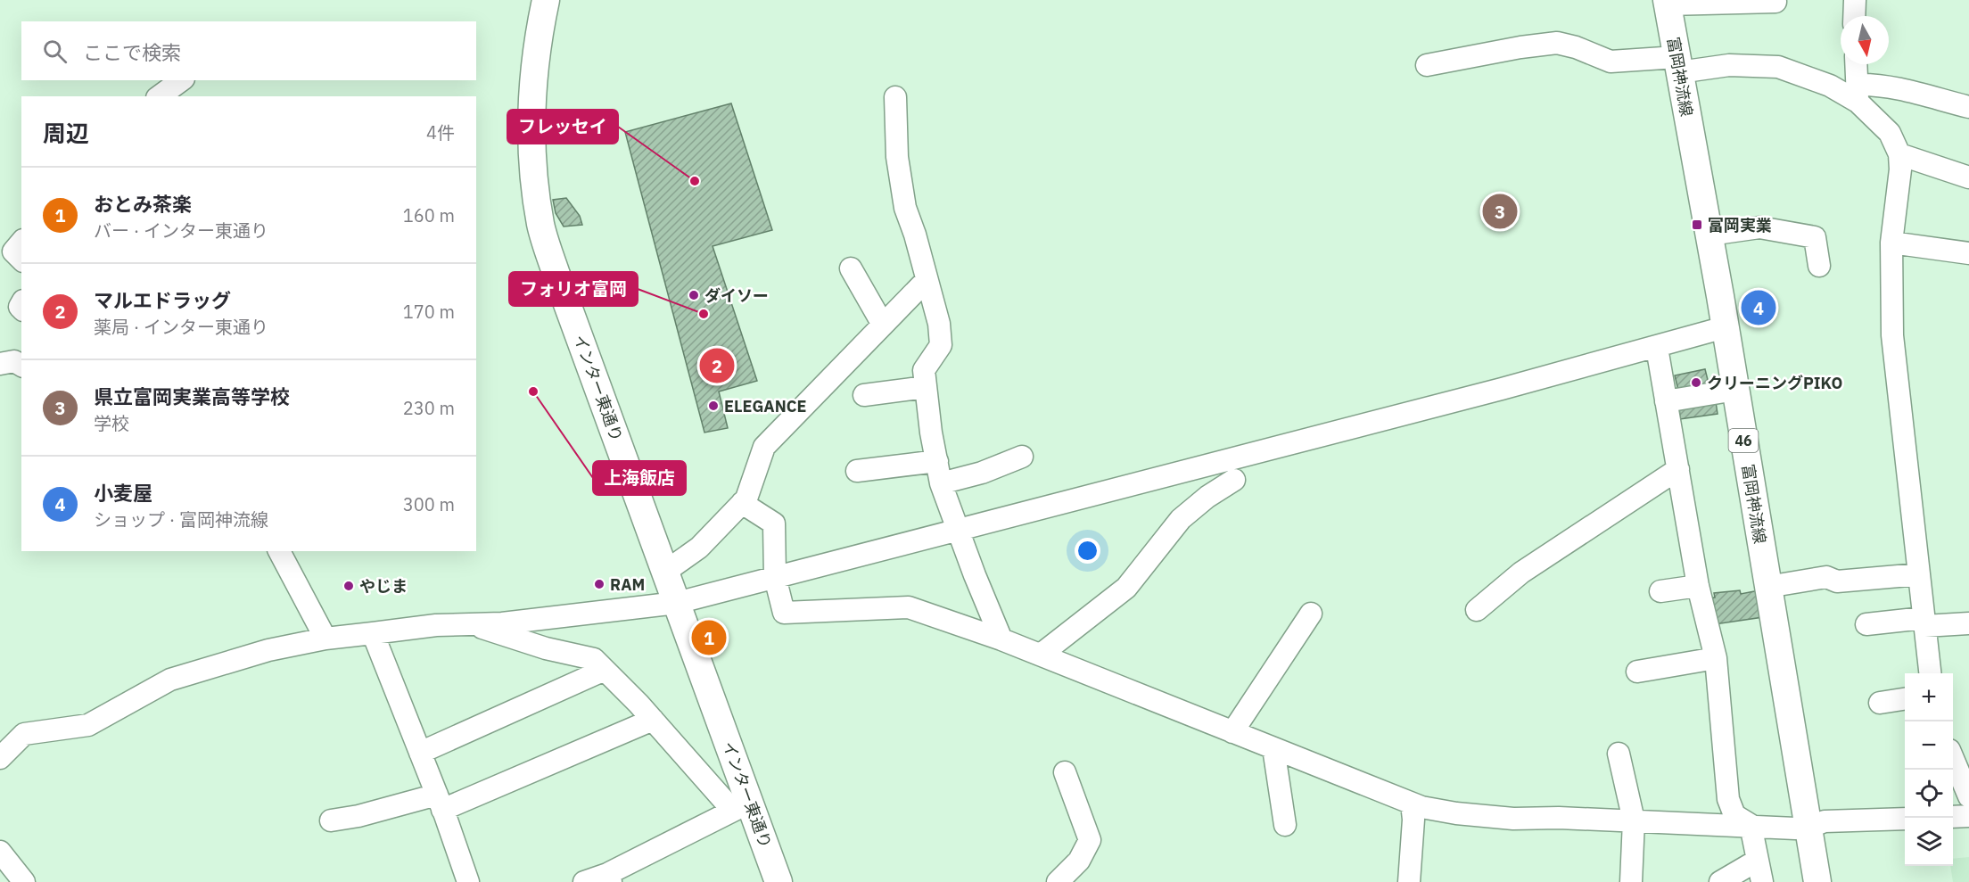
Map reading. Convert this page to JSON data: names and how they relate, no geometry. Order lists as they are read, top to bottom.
{
  "streets": {
    "main road": ["富岡神流線", "インター東通り", "46"]
  },
  "places": {
    "other": [
      "フレッセイ",
      "ダイソー",
      "フォリオ富岡",
      "クリーニングPIKO",
      "上海飯店",
      "ELEGANCE",
      "RAM",
      "やじま"
    ],
    "transit": ["富岡実業"]
  },
  "north": "bottom",
  "page": {
    "search": "ここで検索",
    "heading": ["周辺", "4件"],
    "list": [
      {
        "mark": "1",
        "name": "おとみ茶楽",
        "note": "バー · インター東通り",
        "value": "160 m"
      },
      {
        "mark": "2",
        "name": "マルエドラッグ",
        "note": "薬局 · インター東通り",
        "value": "170 m"
      },
      {
        "mark": "3",
        "name": "県立富岡実業高等学校",
        "note": "学校",
        "value": "230 m"
      },
      {
        "mark": "4",
        "name": "小麦屋",
        "note": "ショップ · 富岡神流線",
        "value": "300 m"
      }
    ],
    "pins": [
      "3",
      "4",
      "2",
      "1"
    ],
    "map_buttons": ["+", "−"]
  }
}
